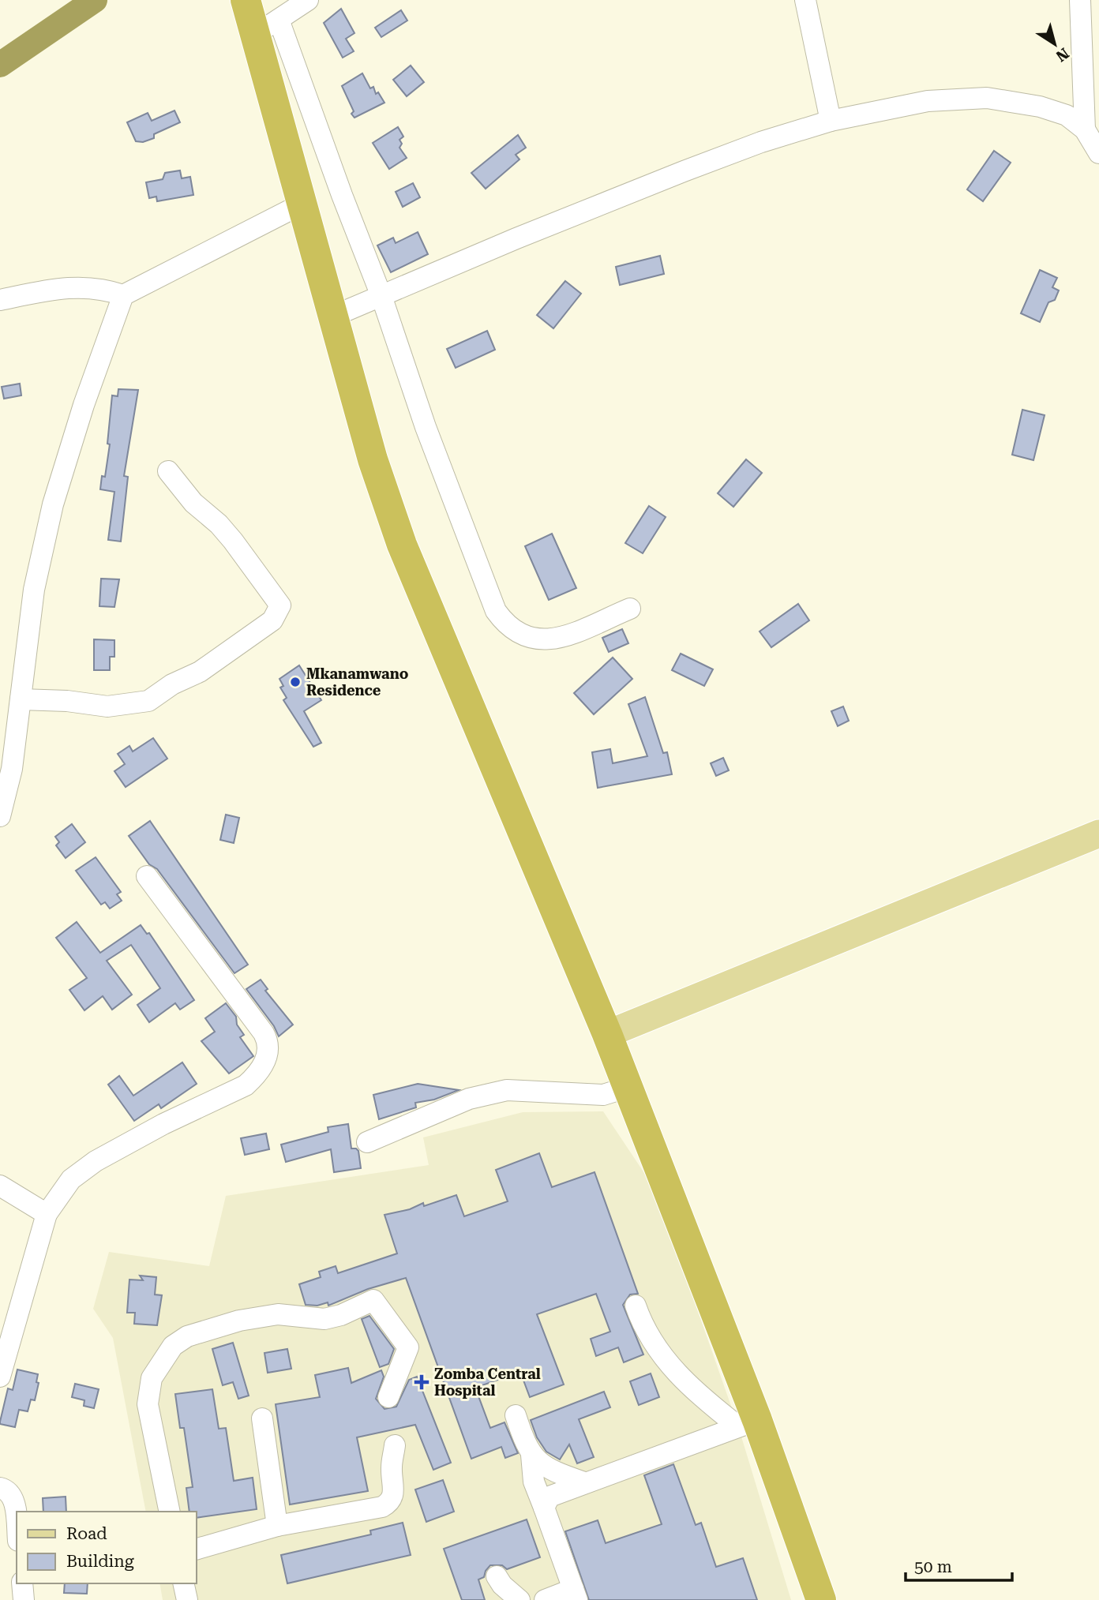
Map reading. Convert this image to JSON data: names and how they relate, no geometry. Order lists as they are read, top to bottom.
{
  "places": {
    "other": ["Mkanamwano Residence"],
    "health": ["Zomba Central Hospital"]
  },
  "legend": ["Road", "Building"],
  "scale_bar": "50 m",
  "north": "bottom right"
}
